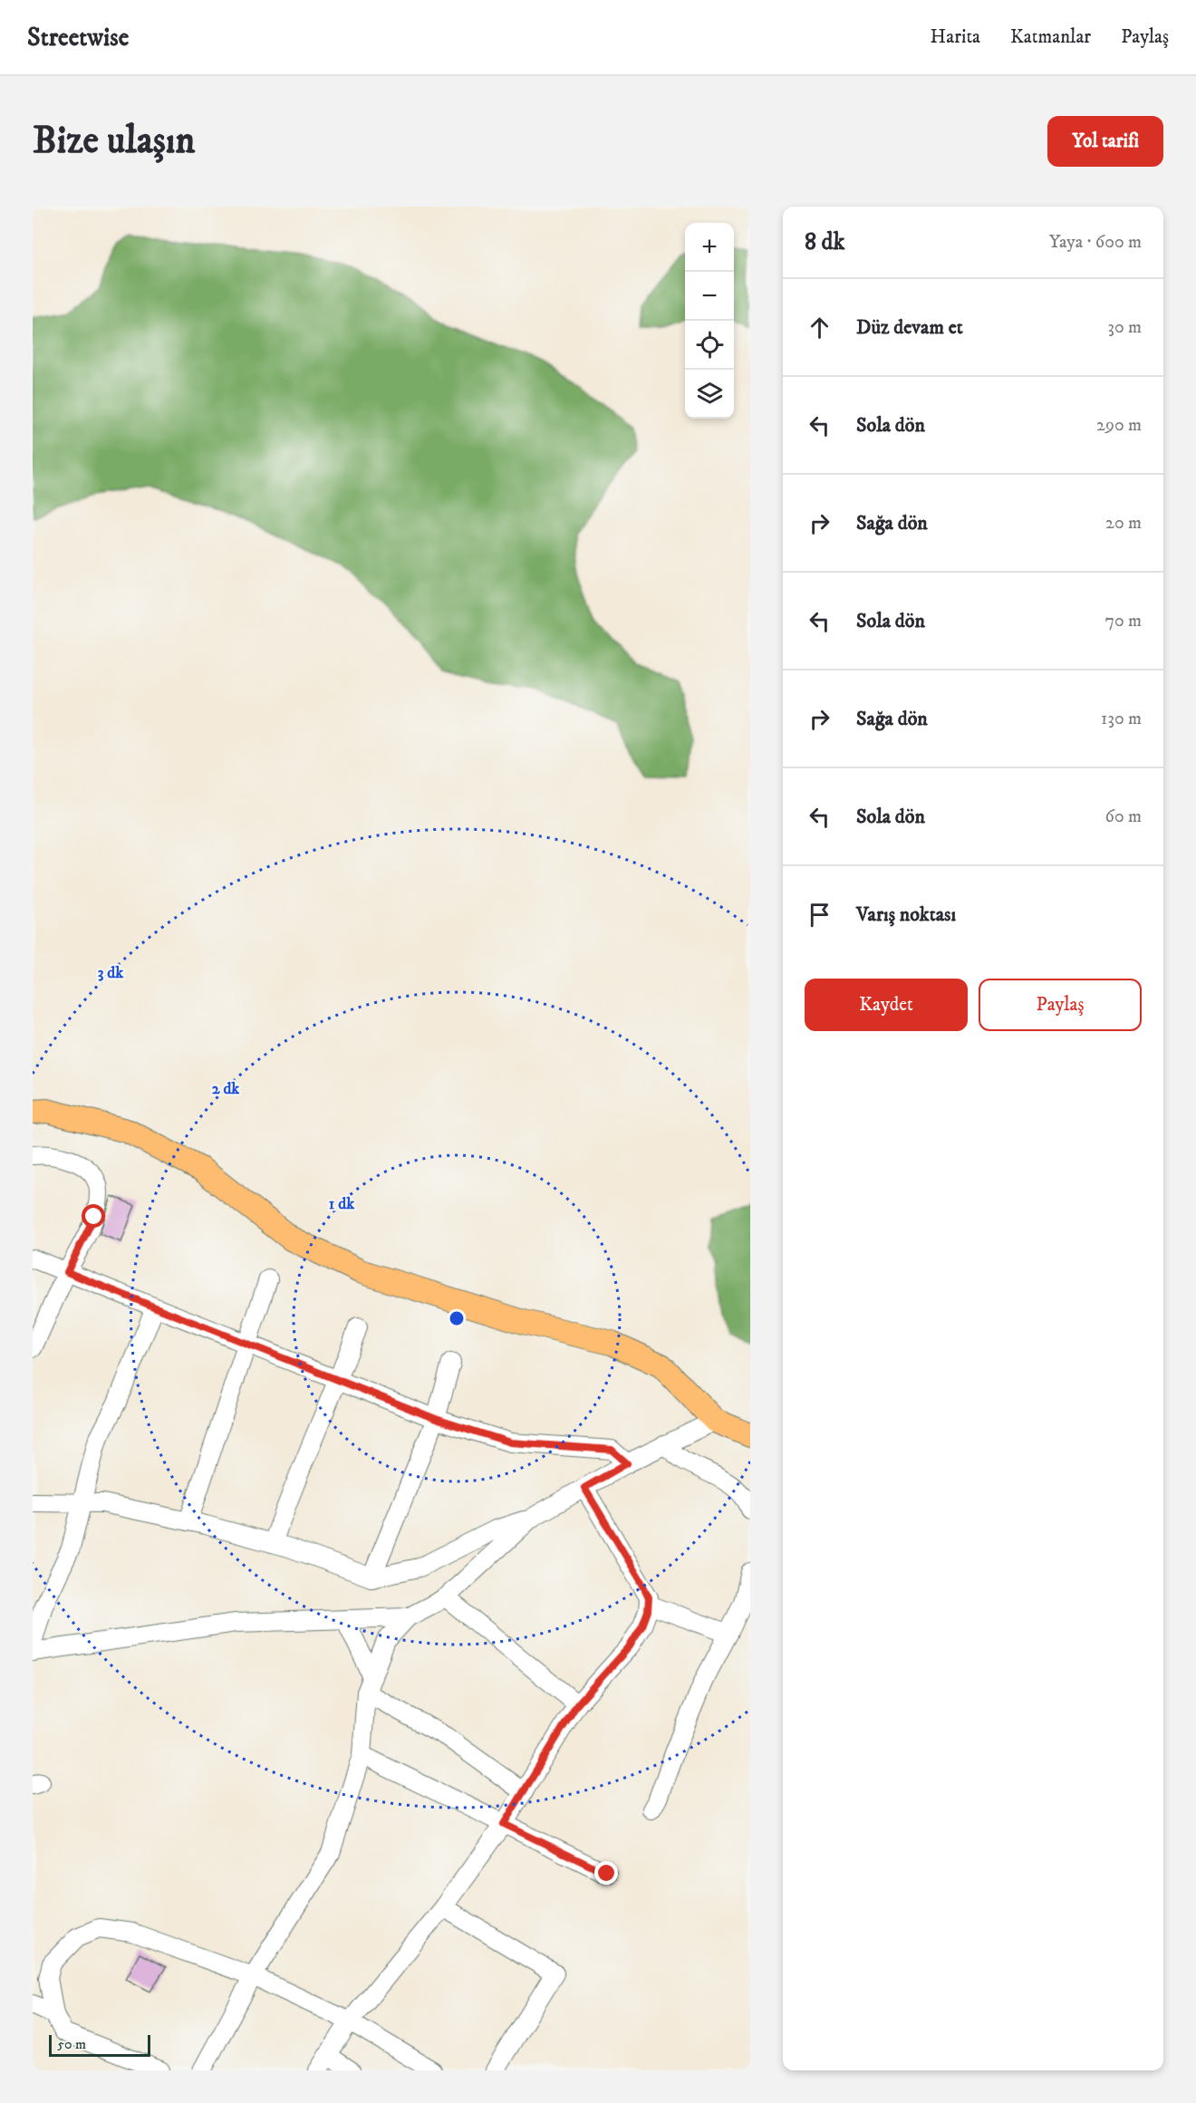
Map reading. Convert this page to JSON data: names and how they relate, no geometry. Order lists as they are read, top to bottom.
{
  "scale_bar": "50 m",
  "page": {
    "header": "Streetwise",
    "nav": ["Harita", "Katmanlar", "Paylaş"],
    "buttons": [
      "Yol tarifi",
      ["Kaydet", "Paylaş"]
    ],
    "title": "Bize ulaşın",
    "heading": ["8 dk", "Yaya · 600 m"],
    "map_buttons": ["+", "−"],
    "list": [
      ["Düz devam et", "30 m"],
      ["Sola dön", "290 m"],
      ["Sağa dön", "20 m"],
      ["Sola dön", "70 m"],
      ["Sağa dön", "130 m"],
      ["Sola dön", "60 m"],
      "Varış noktası"
    ],
    "scale": "50 m"
  },
  "rings": ["3 dk", "2 dk", "1 dk"]
}
